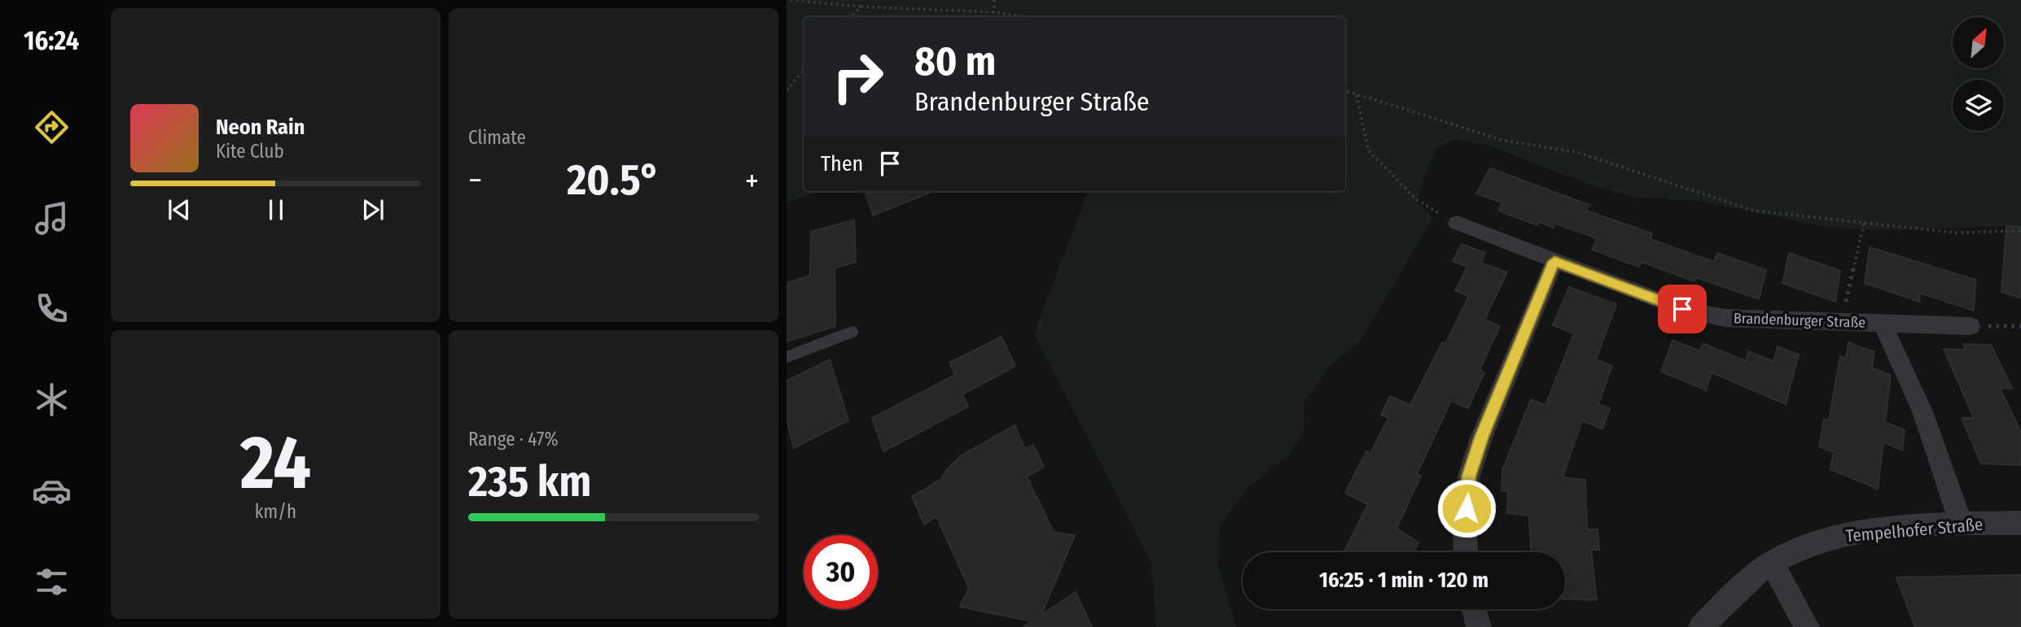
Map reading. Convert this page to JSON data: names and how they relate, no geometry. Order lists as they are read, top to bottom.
{
  "streets": {
    "street": ["Brandenburger Straße", "Tempelhofer Straße"]
  },
  "crossings": [
    ["Brandenburger Straße", "Tempelhofer Straße"]
  ],
  "north": "top right",
  "page": {
    "tabs": "16:24",
    "tile": [
      "Climate",
      ["24", "km/h"],
      ["Range · 47%", "235 km"]
    ],
    "turn": ["80 m", "Brandenburger Straße"],
    "song": ["Neon Rain", "Kite Club"],
    "then": "Then",
    "heat": ["−", "20.5°", "+"],
    "limit": "30",
    "trip": "16:25 · 1 min · 120 m"
  }
}
